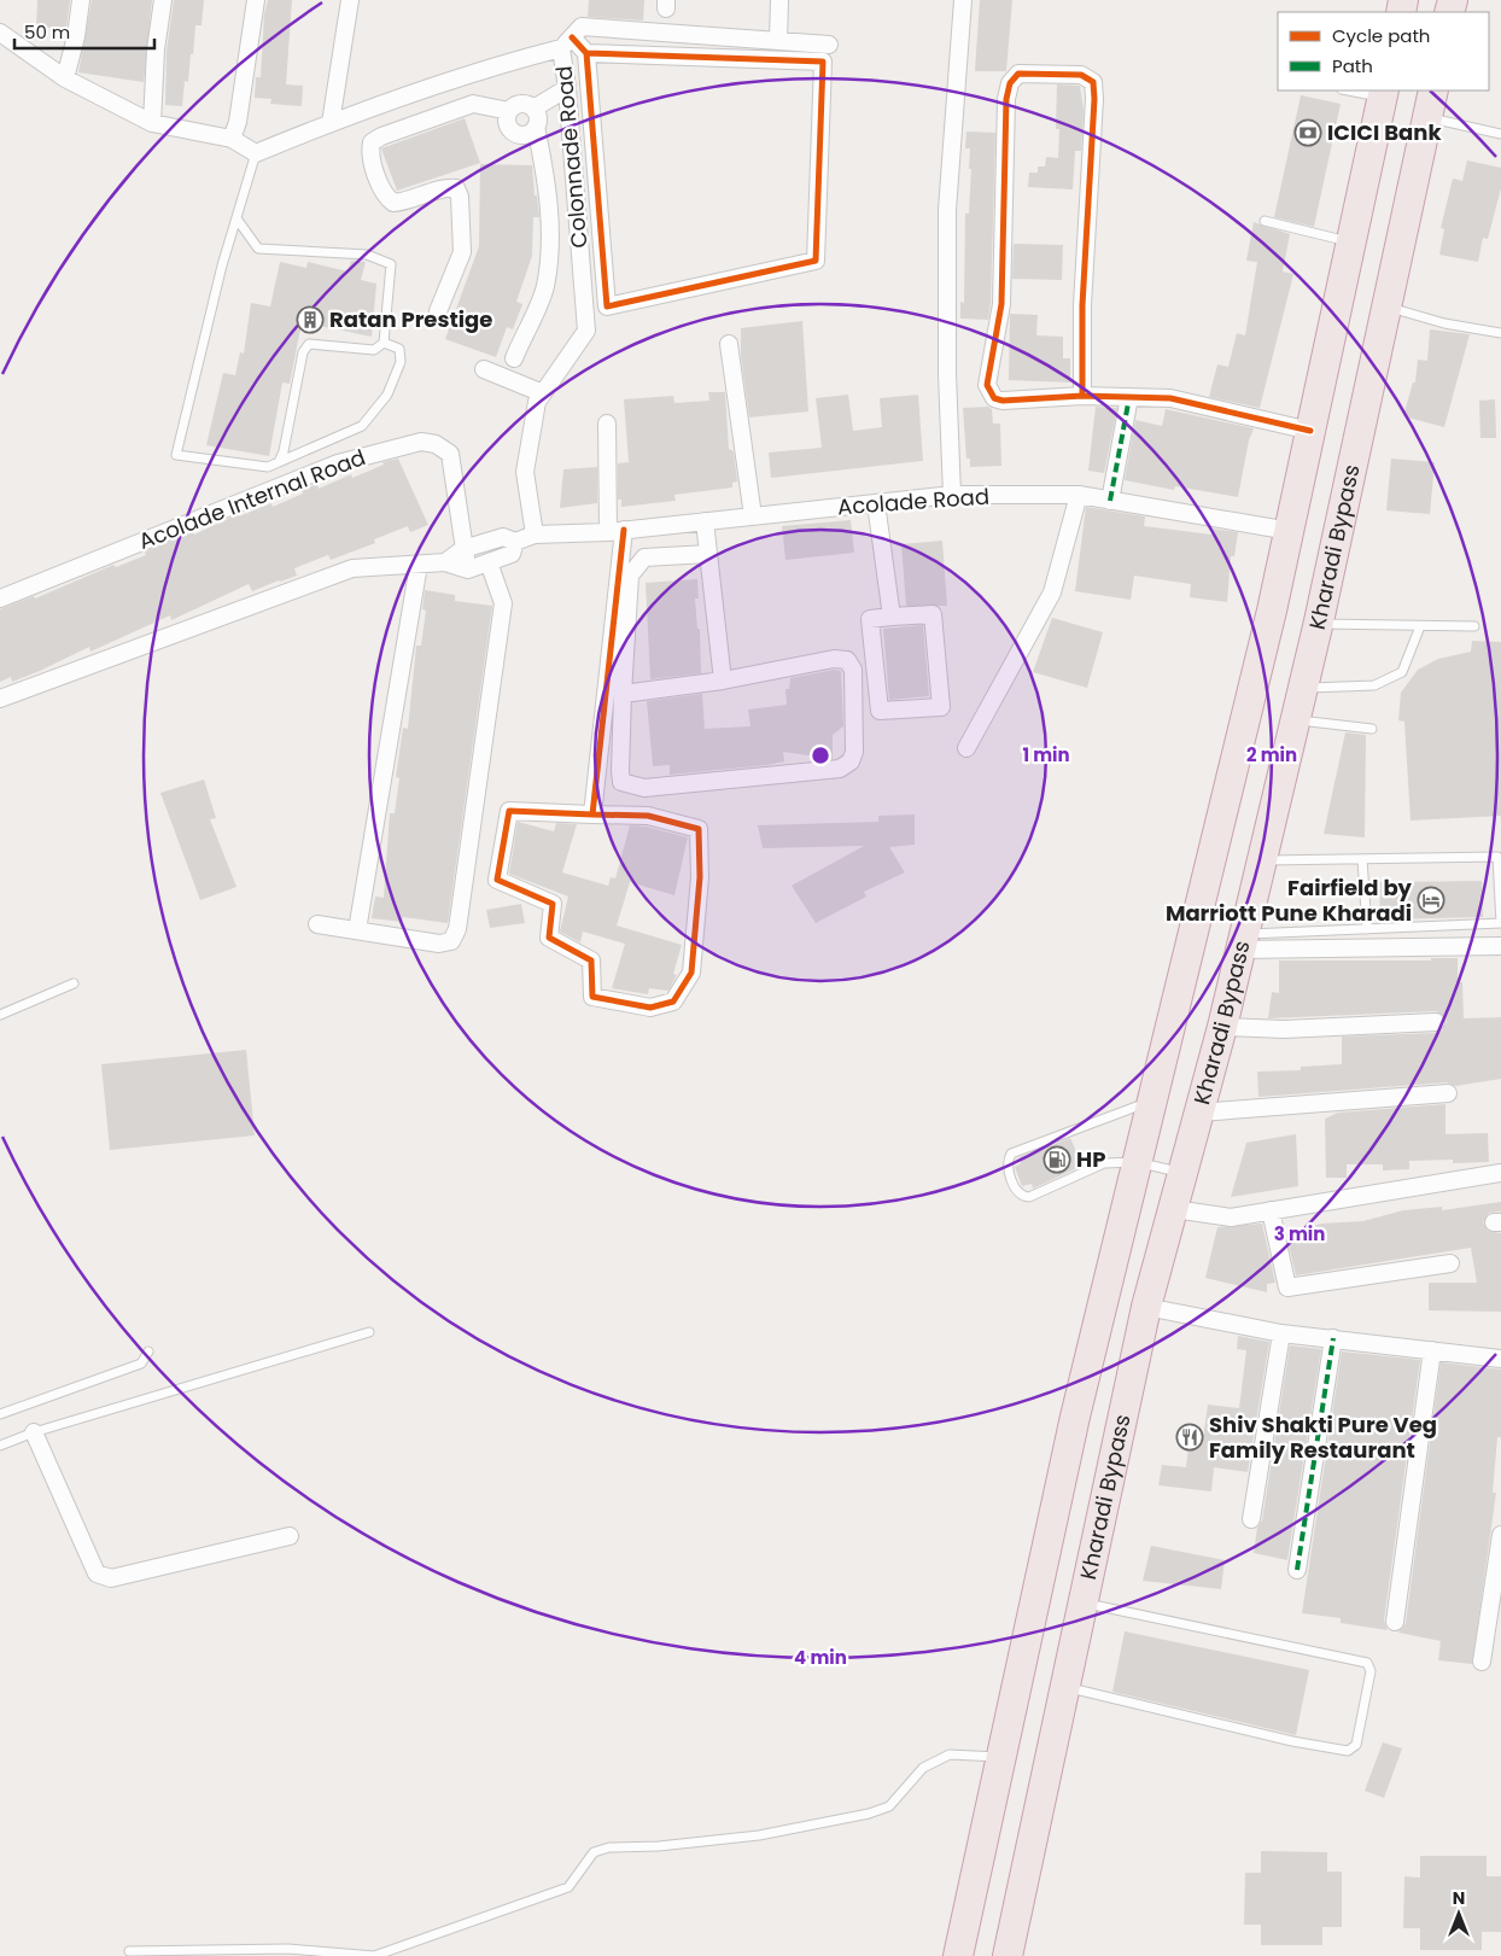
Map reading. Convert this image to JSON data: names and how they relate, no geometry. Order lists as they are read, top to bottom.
{
  "streets": {
    "highway": ["Kharadi Bypass"],
    "street": ["Colonnade Road", "Acolade Internal Road", "Acolade Road"]
  },
  "crossings": [
    ["Colonnade Road", "Acolade Road"]
  ],
  "places": {
    "bank": ["ICICI Bank"],
    "building": ["Ratan Prestige"],
    "hotel": ["Fairfield by Marriott Pune Kharadi"],
    "fuel station": ["HP"],
    "restaurant": ["Shiv Shakti Pure Veg Family Restaurant"]
  },
  "legend": ["Cycle path", "Path"],
  "scale_bar": "50 m",
  "north": "top",
  "rings": [
    "1 min",
    "2 min",
    "3 min",
    "4 min"
  ]
}
